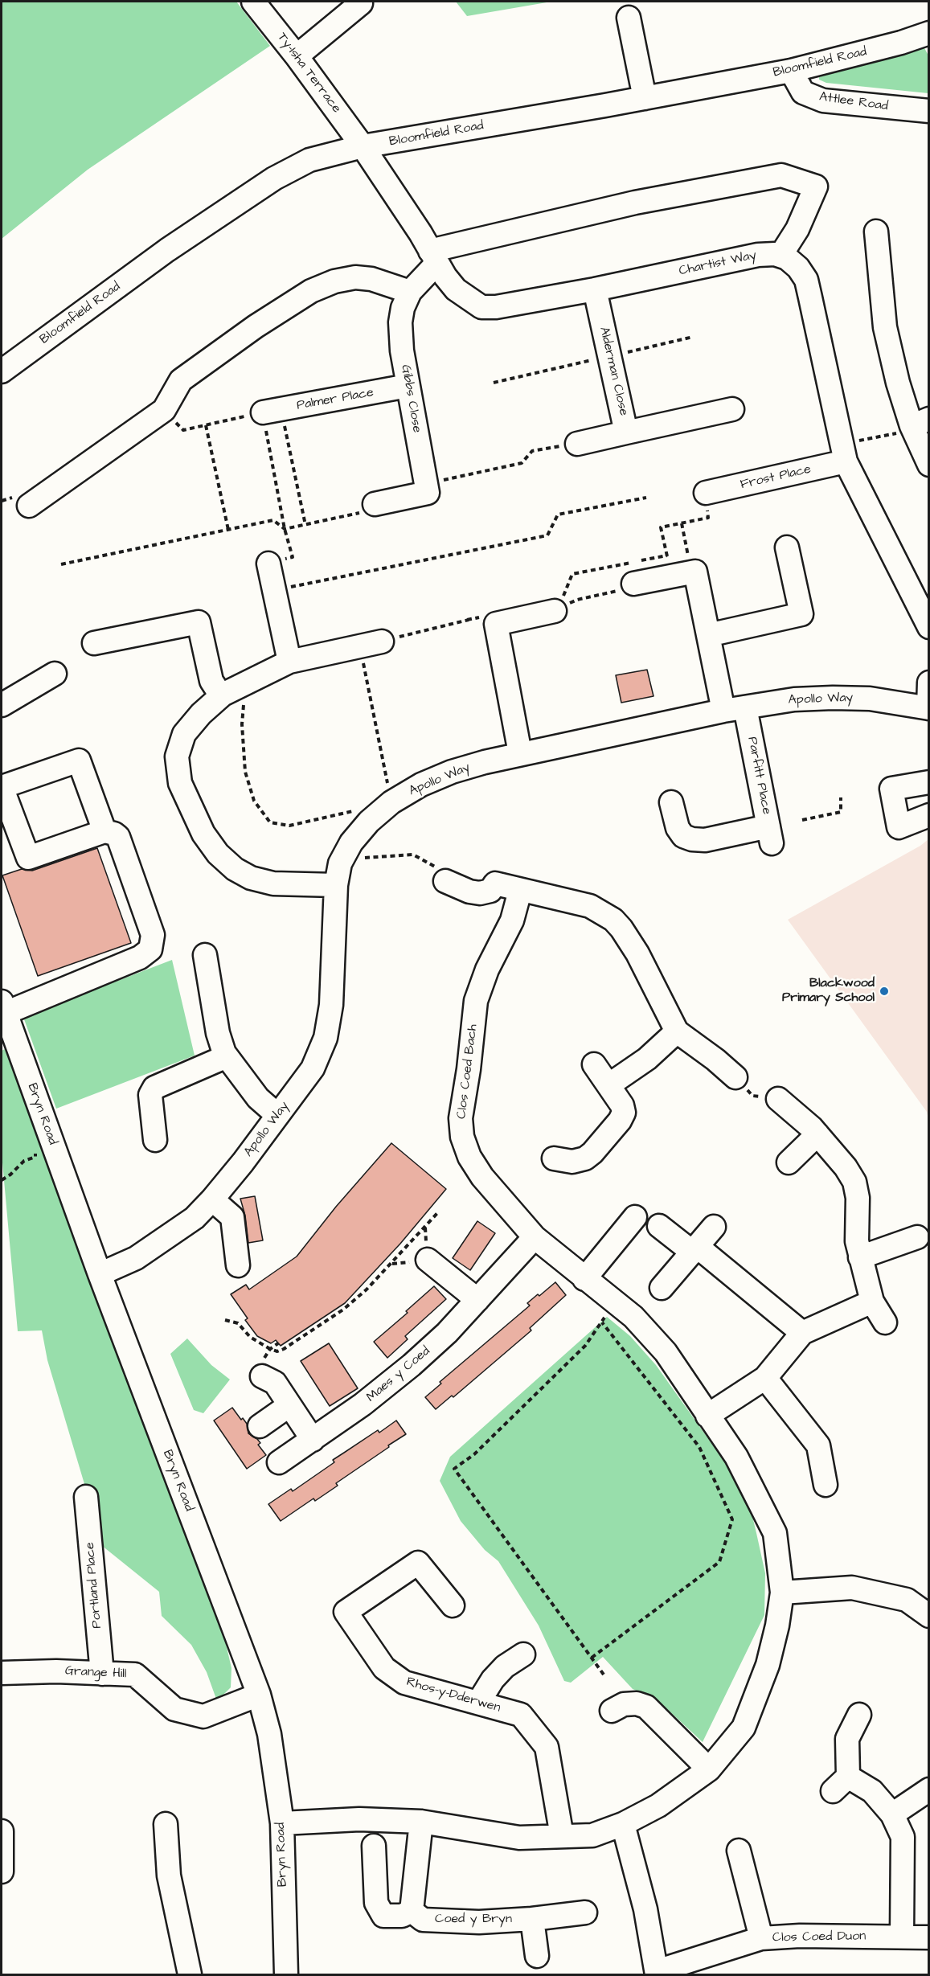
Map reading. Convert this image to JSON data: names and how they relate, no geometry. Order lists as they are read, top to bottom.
{
  "streets": {
    "street": [
      "Bloomfield Road",
      "Ty-Isha Terrace",
      "Attlee Road",
      "Chartist Way",
      "Alderman Close",
      "Gibbs Close",
      "Palmer Place",
      "Frost Place",
      "Apollo Way",
      "Parfitt Place",
      "Clos Coed Bach",
      "Bryn Road",
      "Maes y Coed",
      "Portland Place",
      "Grange Hill",
      "Rhos-y-Dderwen",
      "Coed y Bryn",
      "Clos Coed Duon"
    ]
  },
  "crossings": [
    ["Bloomfield Road", "Ty-Isha Terrace"],
    ["Bloomfield Road", "Attlee Road"],
    ["Bloomfield Road", "Chartist Way"],
    ["Ty-Isha Terrace", "Chartist Way"],
    ["Chartist Way", "Alderman Close"],
    ["Chartist Way", "Gibbs Close"],
    ["Gibbs Close", "Palmer Place"],
    ["Apollo Way", "Parfitt Place"],
    ["Apollo Way", "Bryn Road"],
    ["Clos Coed Bach", "Bryn Road"],
    ["Clos Coed Bach", "Maes y Coed"],
    ["Clos Coed Bach", "Rhos-y-Dderwen"],
    ["Bryn Road", "Grange Hill"],
    ["Portland Place", "Grange Hill"]
  ],
  "places": ["Blackwood Primary School"]
}
